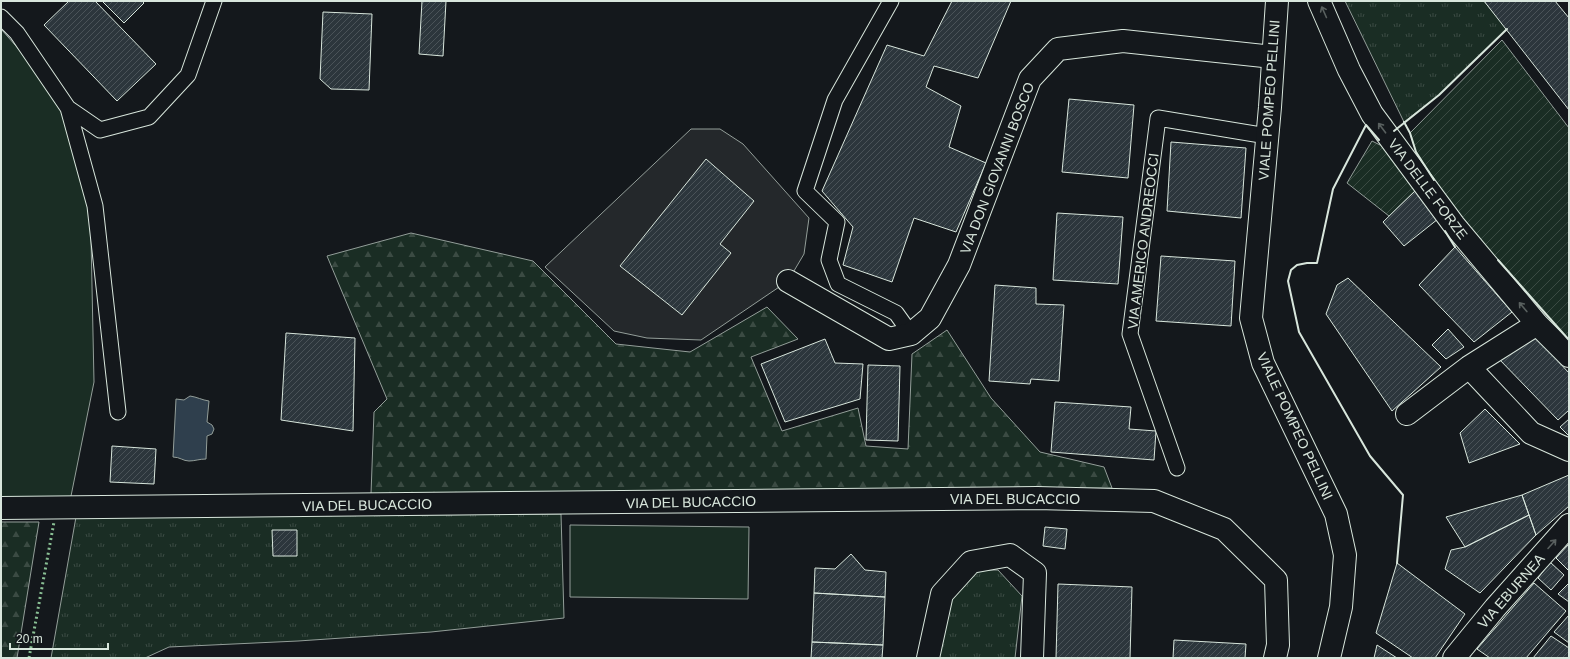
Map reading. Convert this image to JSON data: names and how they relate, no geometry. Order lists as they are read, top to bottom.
{
  "streets": {
    "street": [
      "VIALE POMPEO PELLINI",
      "VIA DON GIOVANNI BOSCO",
      "VIA DELLE FORZE",
      "VIA DEL BUCACCIO",
      "VIA EBURNEA"
    ],
    "lane": ["VIA AMERICO ANDREOCCI"]
  },
  "crossings": [
    ["VIALE POMPEO PELLINI", "VIA DON GIOVANNI BOSCO"],
    ["VIALE POMPEO PELLINI", "VIA AMERICO ANDREOCCI"]
  ],
  "one_way": ["VIA DELLE FORZE", "VIA EBURNEA"],
  "scale_bar": "20 m"
}
